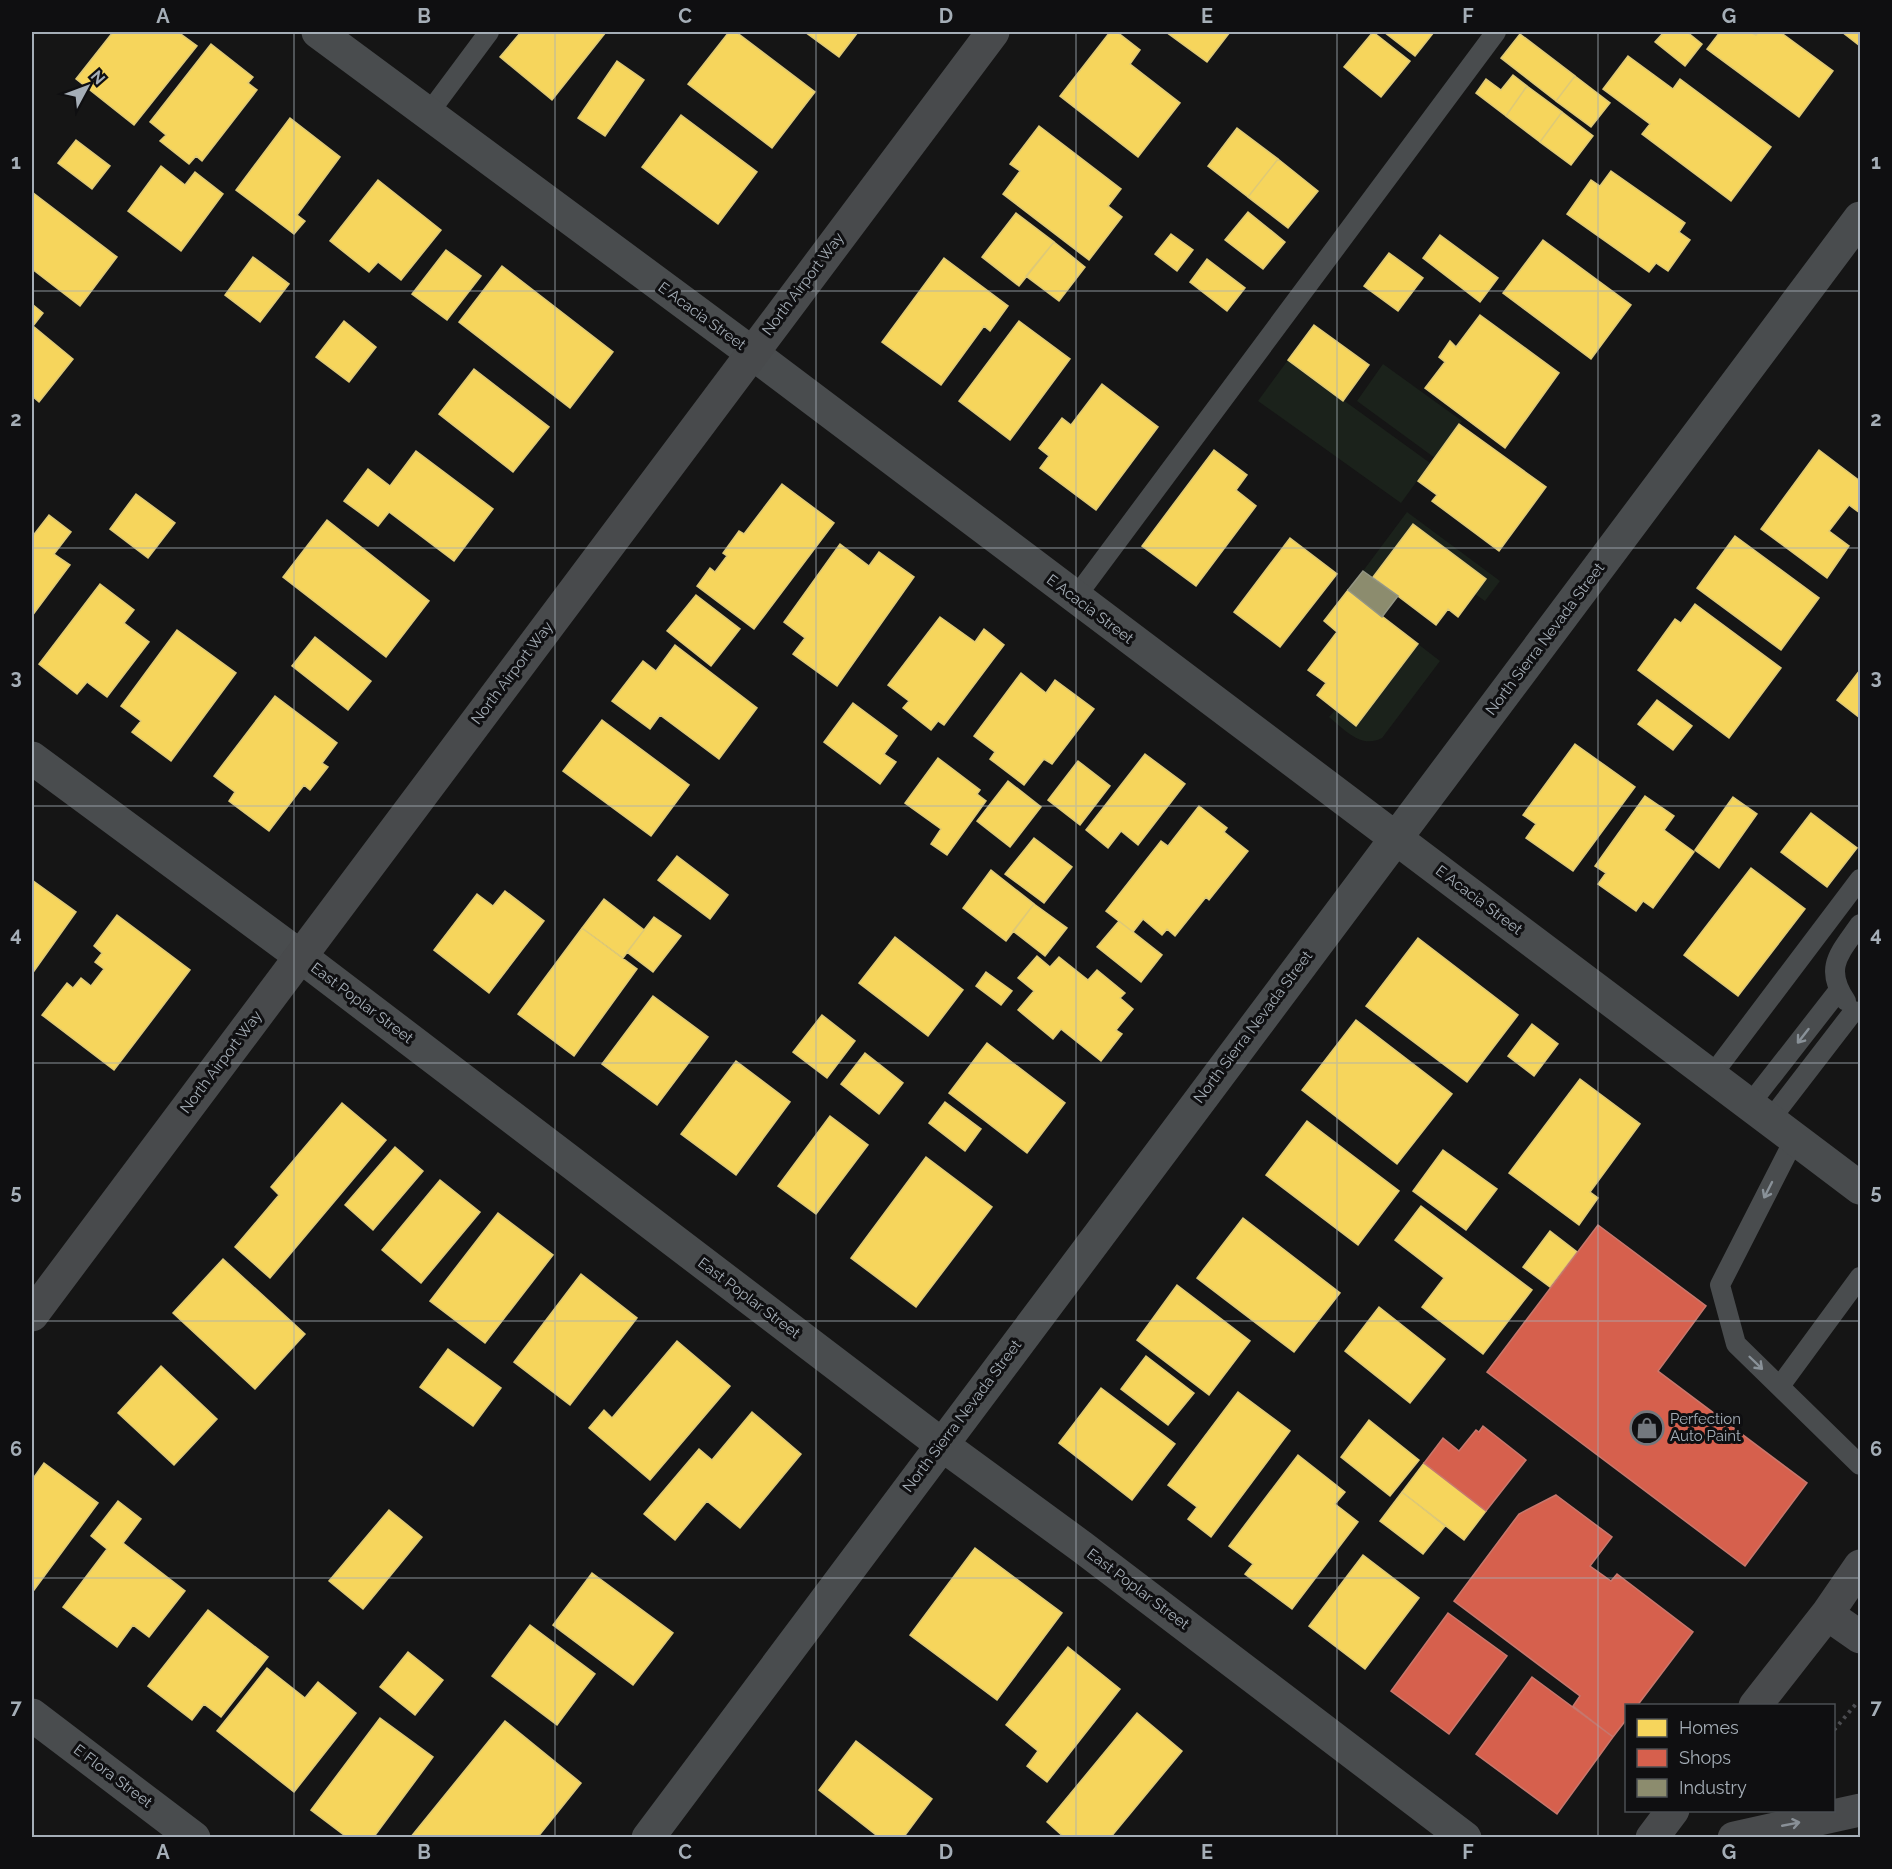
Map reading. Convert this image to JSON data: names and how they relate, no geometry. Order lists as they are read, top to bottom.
{
  "streets": {
    "main road": ["North Airport Way"],
    "street": [
      "E Acacia Street",
      "North Sierra Nevada Street",
      "East Poplar Street",
      "E Flora Street"
    ]
  },
  "crossings": [
    ["North Airport Way", "E Acacia Street"],
    ["North Airport Way", "East Poplar Street"],
    ["E Acacia Street", "North Sierra Nevada Street"],
    ["North Sierra Nevada Street", "East Poplar Street"]
  ],
  "places": {
    "shop": ["Perfection Auto Paint"]
  },
  "legend": ["Homes", "Shops", "Industry"],
  "north": "top right",
  "grid": {
    "columns": [
      "A",
      "B",
      "C",
      "D",
      "E",
      "F",
      "G"
    ],
    "rows": [
      "1",
      "2",
      "3",
      "4",
      "5",
      "6",
      "7"
    ]
  }
}
